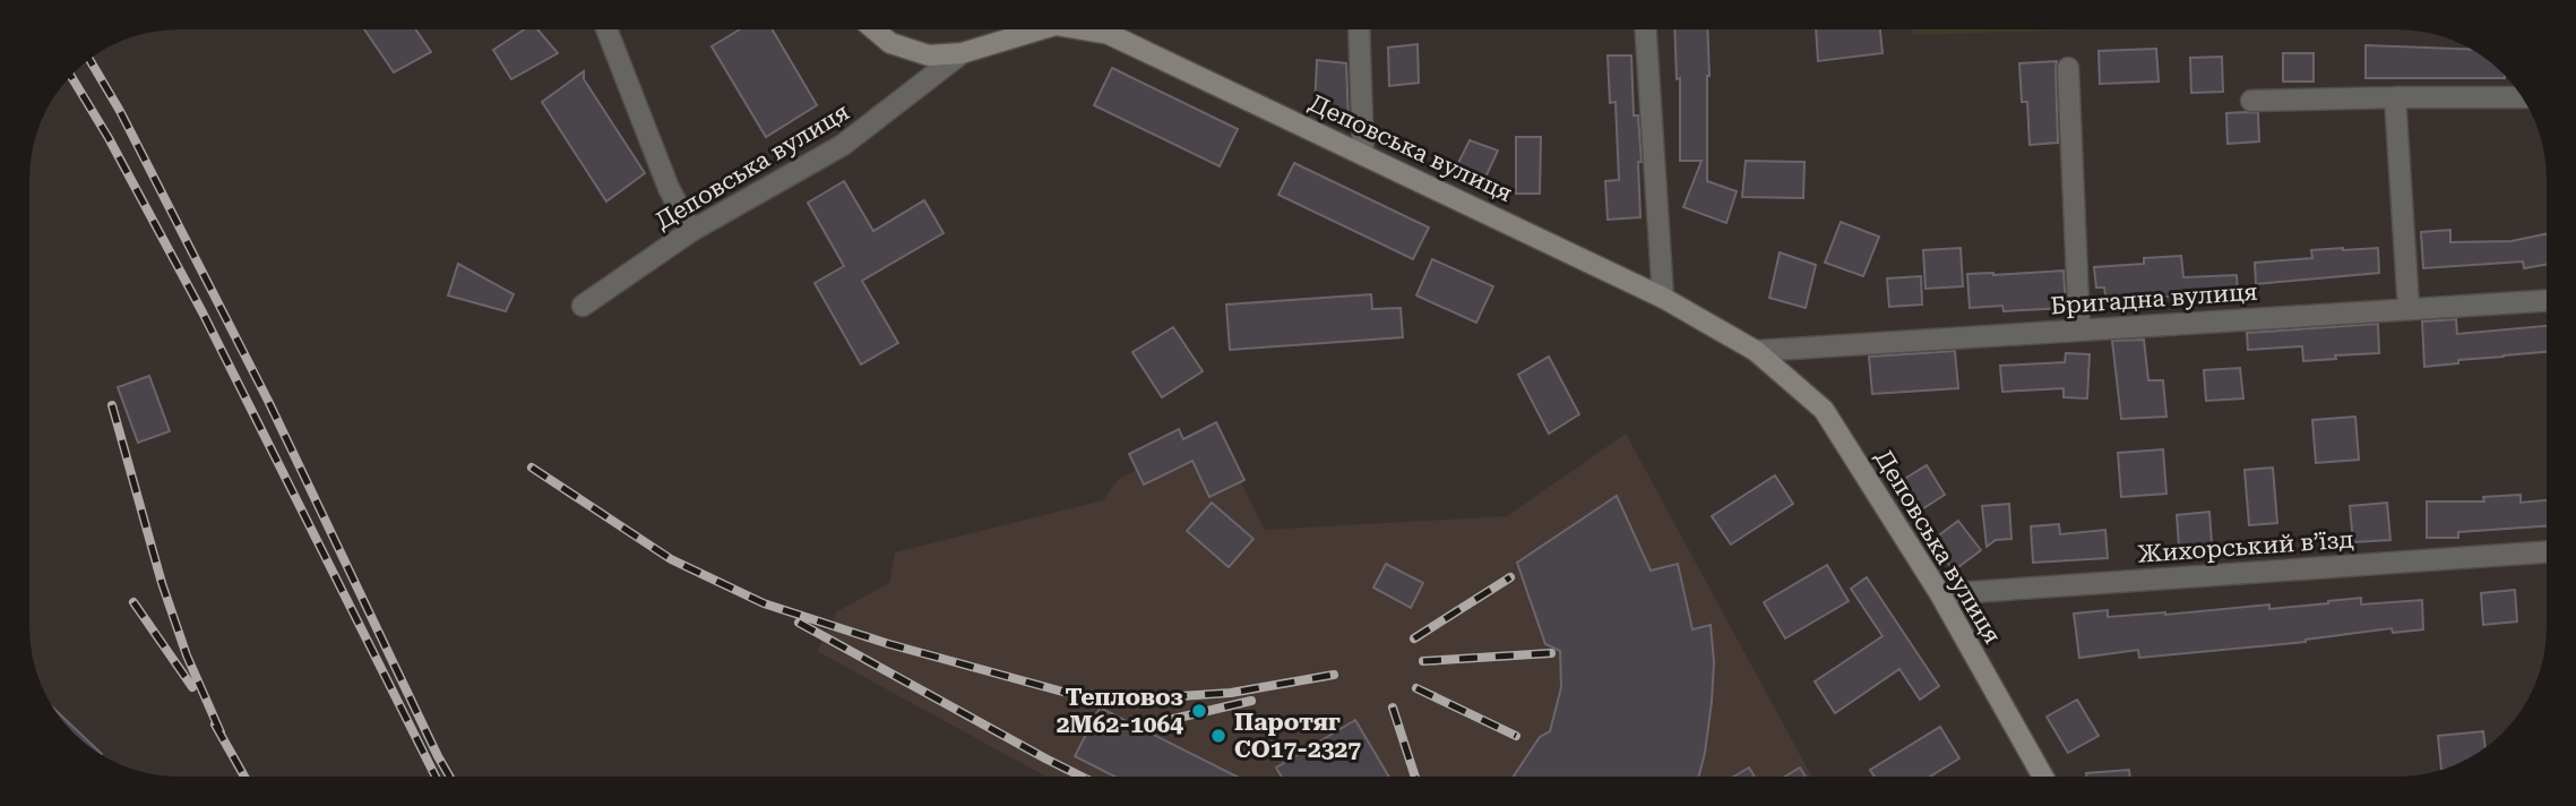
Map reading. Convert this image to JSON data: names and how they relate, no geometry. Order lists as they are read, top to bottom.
{
  "streets": {
    "main road": ["Деповська вулиця"],
    "street": ["Бригадна вулиця", "Жихорський в’їзд"]
  },
  "crossings": [
    ["Деповська вулиця", "Бригадна вулиця"],
    ["Деповська вулиця", "Жихорський в’їзд"]
  ],
  "places": ["Тепловоз 2М62-1064", "Паротяг СО17-2327"]
}
